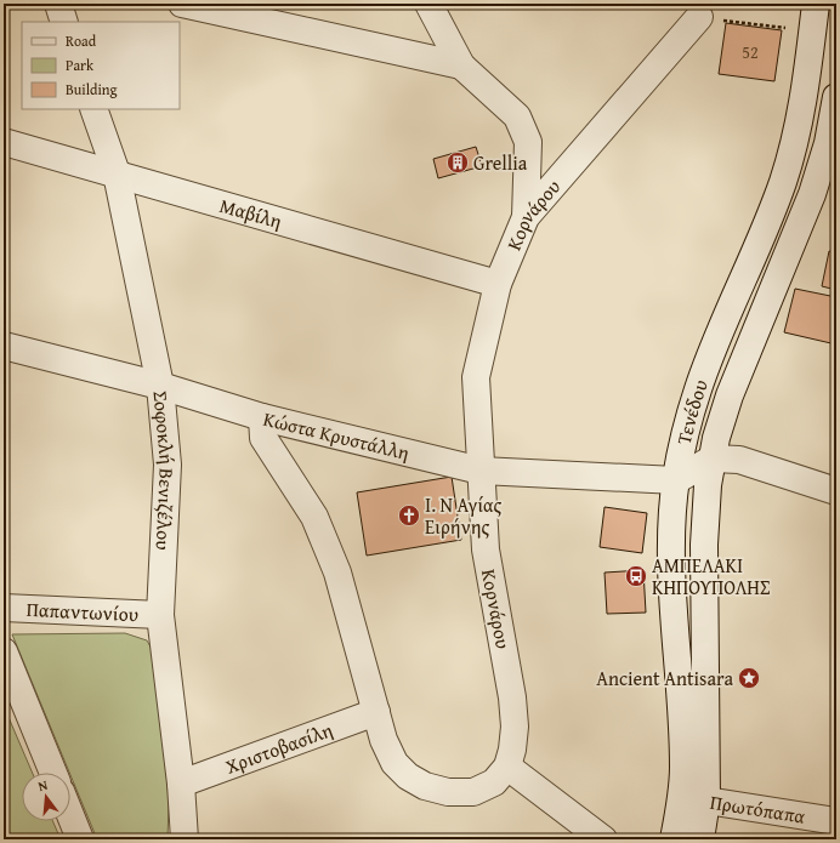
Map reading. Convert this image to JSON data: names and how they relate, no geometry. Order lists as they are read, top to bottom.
{
  "streets": {
    "street": [
      "Μαβίλη",
      "Κορνάρου",
      "Τενέδου",
      "Κώστα Κρυστάλλη",
      "Σοφοκλή Βενιζέλου",
      "Παπαντωνίου",
      "Χριστοβασίλη",
      "Πρωτόπαπα"
    ]
  },
  "crossings": [
    ["Μαβίλη", "Κορνάρου"],
    ["Μαβίλη", "Σοφοκλή Βενιζέλου"],
    ["Κορνάρου", "Κώστα Κρυστάλλη"],
    ["Τενέδου", "Κώστα Κρυστάλλη"],
    ["Τενέδου", "Πρωτόπαπα"],
    ["Κώστα Κρυστάλλη", "Σοφοκλή Βενιζέλου"],
    ["Σοφοκλή Βενιζέλου", "Παπαντωνίου"],
    ["Σοφοκλή Βενιζέλου", "Χριστοβασίλη"]
  ],
  "places": {
    "building": ["Grellia"],
    "church": ["Ι. Ν Αγίας Ειρήνης"],
    "bus stop": ["ΑΜΠΕΛΑΚΙ ΚΗΠΟΥΠΟΛΗΣ"],
    "place": ["Ancient Antisara"]
  },
  "house_numbers": ["52"],
  "legend": ["Road", "Park", "Building"],
  "north": "top"
}
